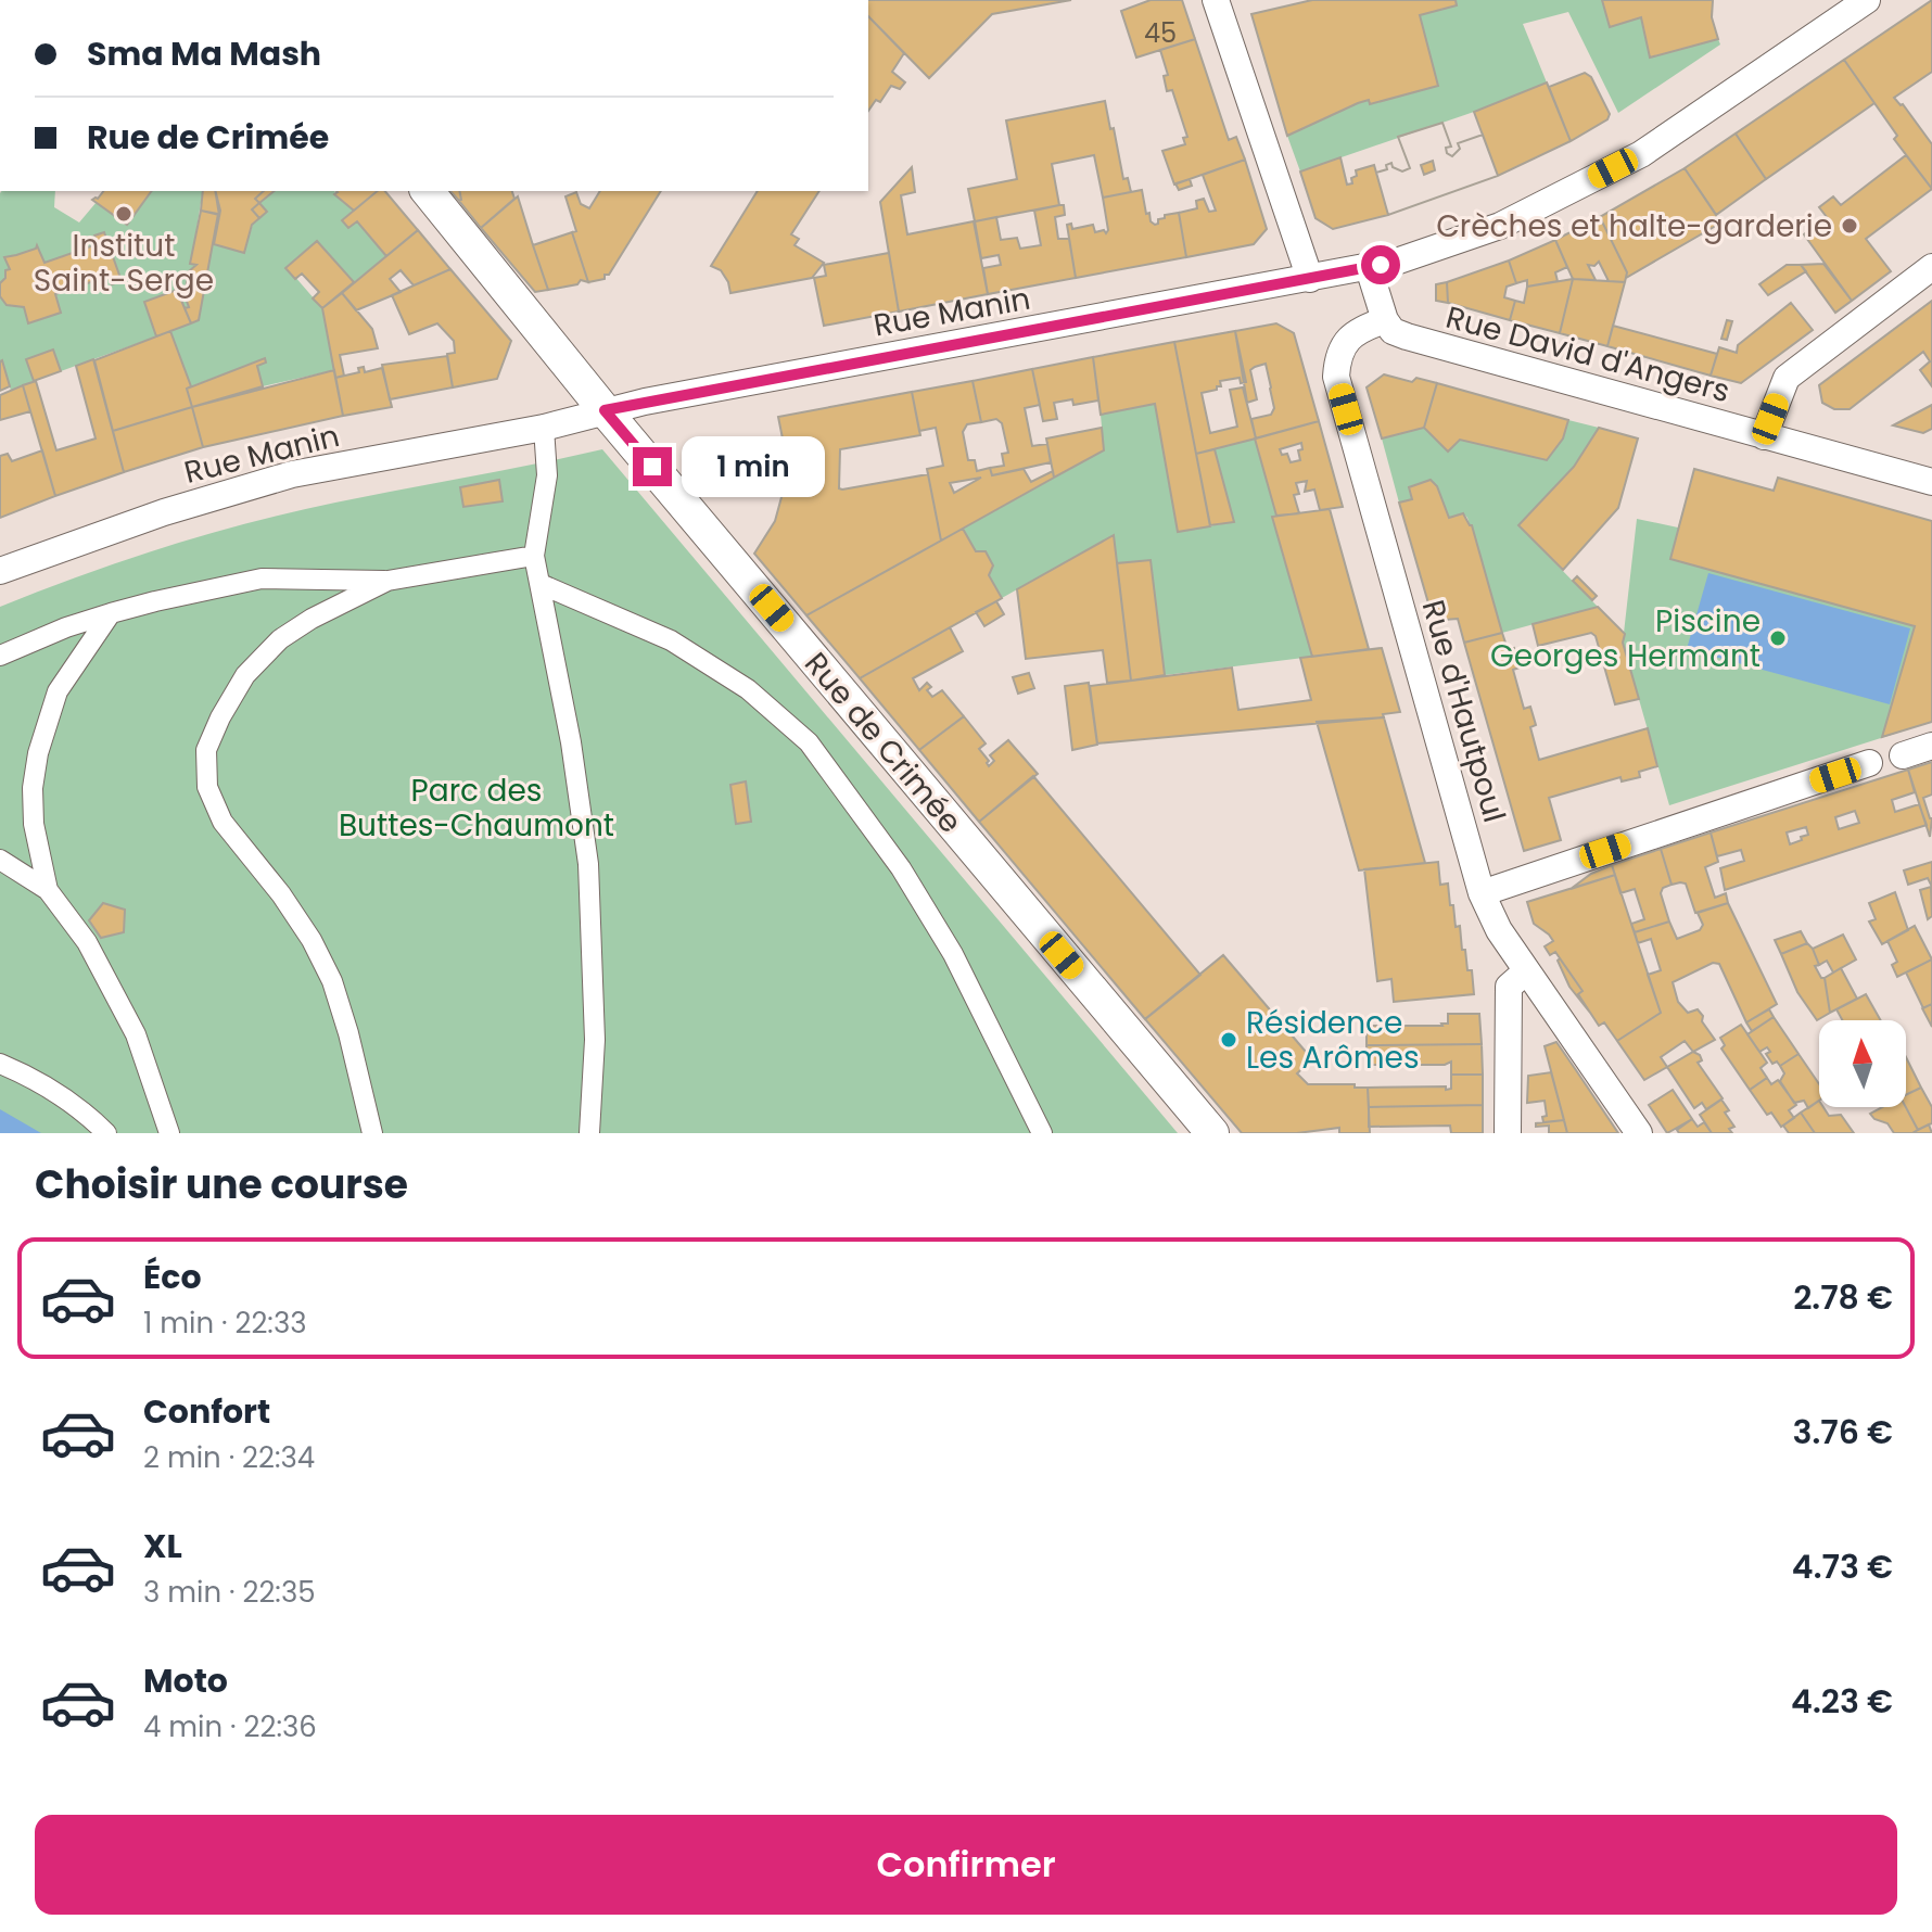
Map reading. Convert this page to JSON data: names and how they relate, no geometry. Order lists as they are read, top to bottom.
{
  "streets": {
    "street": [
      "Rue Manin",
      "Rue David d'Angers",
      "Rue d'Hautpoul",
      "Rue de Crimée"
    ]
  },
  "crossings": [
    ["Rue Manin", "Rue de Crimée"],
    ["Rue David d'Angers", "Rue d'Hautpoul"]
  ],
  "parks": ["Parc des Buttes-Chaumont"],
  "places": [
    "Institut Saint-Serge",
    "Crèches et halte-garderie",
    "Piscine Georges Hermant",
    "Résidence Les Arômes"
  ],
  "house_numbers": ["45"],
  "north": "top",
  "page": {
    "banner": ["Sma Ma Mash", "Rue de Crimée"],
    "bubble": "1 min",
    "heading": "Choisir une course",
    "list": [
      {
        "name": "Éco",
        "note": "1 min · 22:33",
        "value": "2.78 €"
      },
      {
        "name": "Confort",
        "note": "2 min · 22:34",
        "value": "3.76 €"
      },
      {
        "name": "XL",
        "note": "3 min · 22:35",
        "value": "4.73 €"
      },
      {
        "name": "Moto",
        "note": "4 min · 22:36",
        "value": "4.23 €"
      }
    ],
    "buttons": "Confirmer"
  }
}
